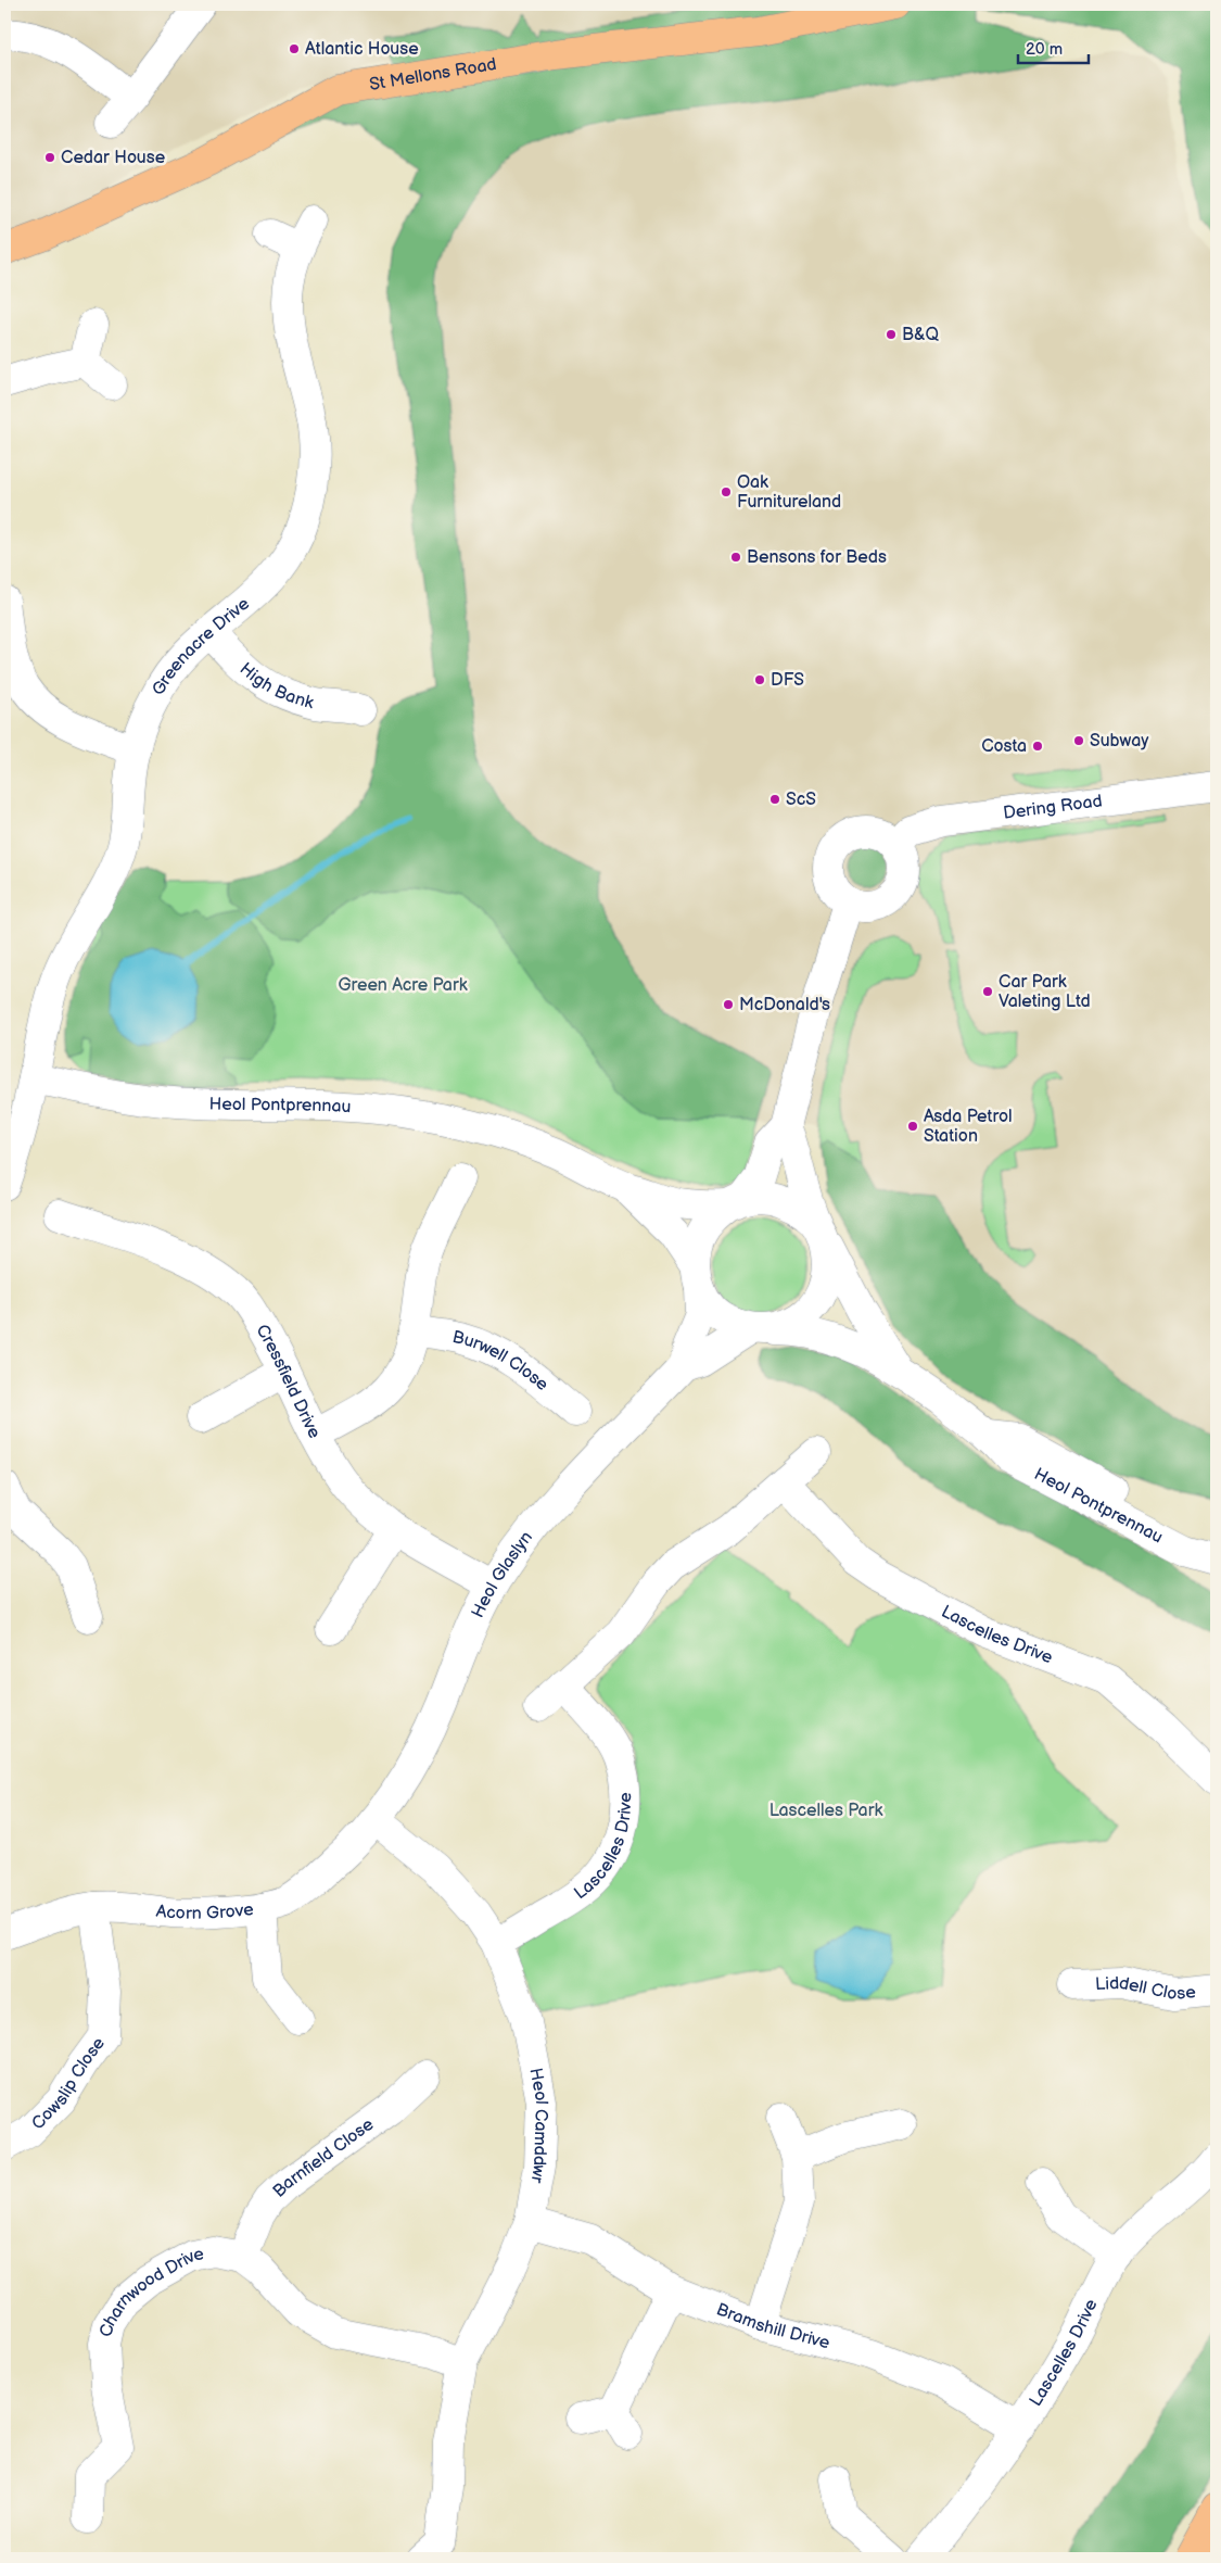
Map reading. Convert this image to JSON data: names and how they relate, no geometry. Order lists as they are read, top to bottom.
{
  "streets": {
    "main road": ["St Mellons Road"],
    "street": [
      "Greenacre Drive",
      "High Bank",
      "Dering Road",
      "Heol Pontprennau",
      "Burwell Close",
      "Cressfield Drive",
      "Heol Glaslyn",
      "Lascelles Drive",
      "Acorn Grove",
      "Liddell Close",
      "Cowslip Close",
      "Heol Camddwr",
      "Barnfield Close",
      "Charnwood Drive",
      "Bramshill Drive"
    ]
  },
  "crossings": [
    ["Greenacre Drive", "High Bank"],
    ["Greenacre Drive", "Heol Pontprennau"],
    ["Heol Pontprennau", "Heol Glaslyn"],
    ["Cressfield Drive", "Heol Glaslyn"],
    ["Heol Glaslyn", "Acorn Grove"],
    ["Heol Glaslyn", "Heol Camddwr"],
    ["Lascelles Drive", "Heol Camddwr"],
    ["Lascelles Drive", "Bramshill Drive"],
    ["Acorn Grove", "Cowslip Close"],
    ["Acorn Grove", "Heol Camddwr"],
    ["Heol Camddwr", "Charnwood Drive"],
    ["Heol Camddwr", "Bramshill Drive"],
    ["Barnfield Close", "Charnwood Drive"]
  ],
  "parks": ["Green Acre Park", "Lascelles Park"],
  "places": [
    "Atlantic House",
    "Cedar House",
    "B&Q",
    "Oak Furnitureland",
    "Bensons for Beds",
    "DFS",
    "Subway",
    "Costa",
    "ScS",
    "Car Park Valeting Ltd",
    "McDonald's",
    "Asda Petrol Station"
  ],
  "scale_bar": "20 m"
}
